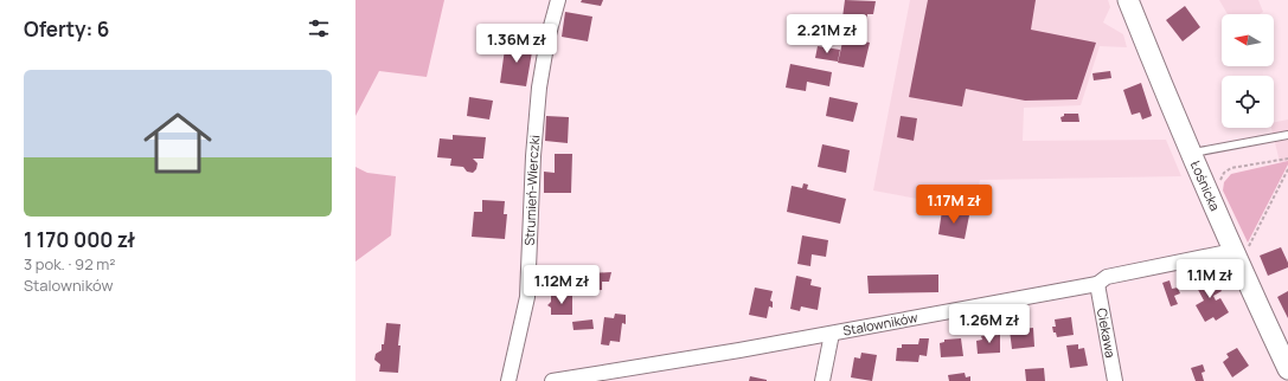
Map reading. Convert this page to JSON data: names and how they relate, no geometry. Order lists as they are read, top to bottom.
{
  "streets": {
    "street": [
      "Łośnicka",
      "Strumień-Wierczki",
      "Stalowników",
      "Ciekawa"
    ]
  },
  "crossings": [
    ["Łośnicka", "Stalowników"],
    ["Stalowników", "Ciekawa"]
  ],
  "north": "left",
  "page": {
    "heading": "Oferty: 6",
    "price": [
      "2.21M zł",
      "1.36M zł",
      "1.17M zł",
      "1.1M zł",
      "1.12M zł",
      "1.26M zł"
    ],
    "list": [
      {
        "name": "1 170 000 zł",
        "note": "3 pok. · 92 m² · Stalowników"
      }
    ]
  }
}
